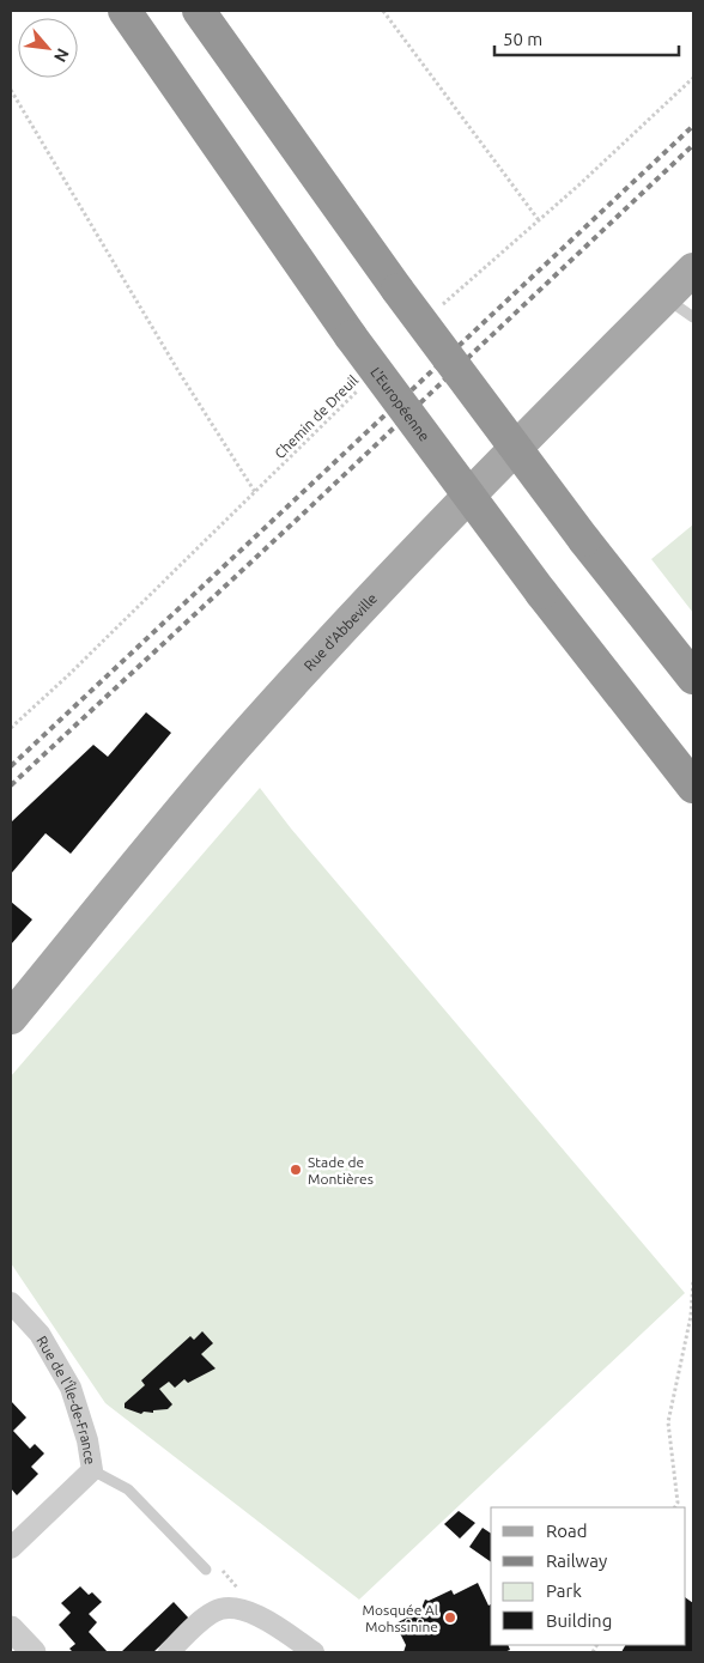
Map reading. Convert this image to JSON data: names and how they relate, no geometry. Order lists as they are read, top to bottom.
{
  "streets": {
    "highway": ["L'Européenne"],
    "main road": ["Rue d'Abbeville"],
    "street": ["Rue de l'Île-de-France"],
    "path": ["Chemin de Dreuil"]
  },
  "places": ["Stade de Montières", "Mosquée Al Mohssinine"],
  "legend": [
    "Road",
    "Railway",
    "Park",
    "Building"
  ],
  "scale_bar": "50 m",
  "north": "bottom right"
}
